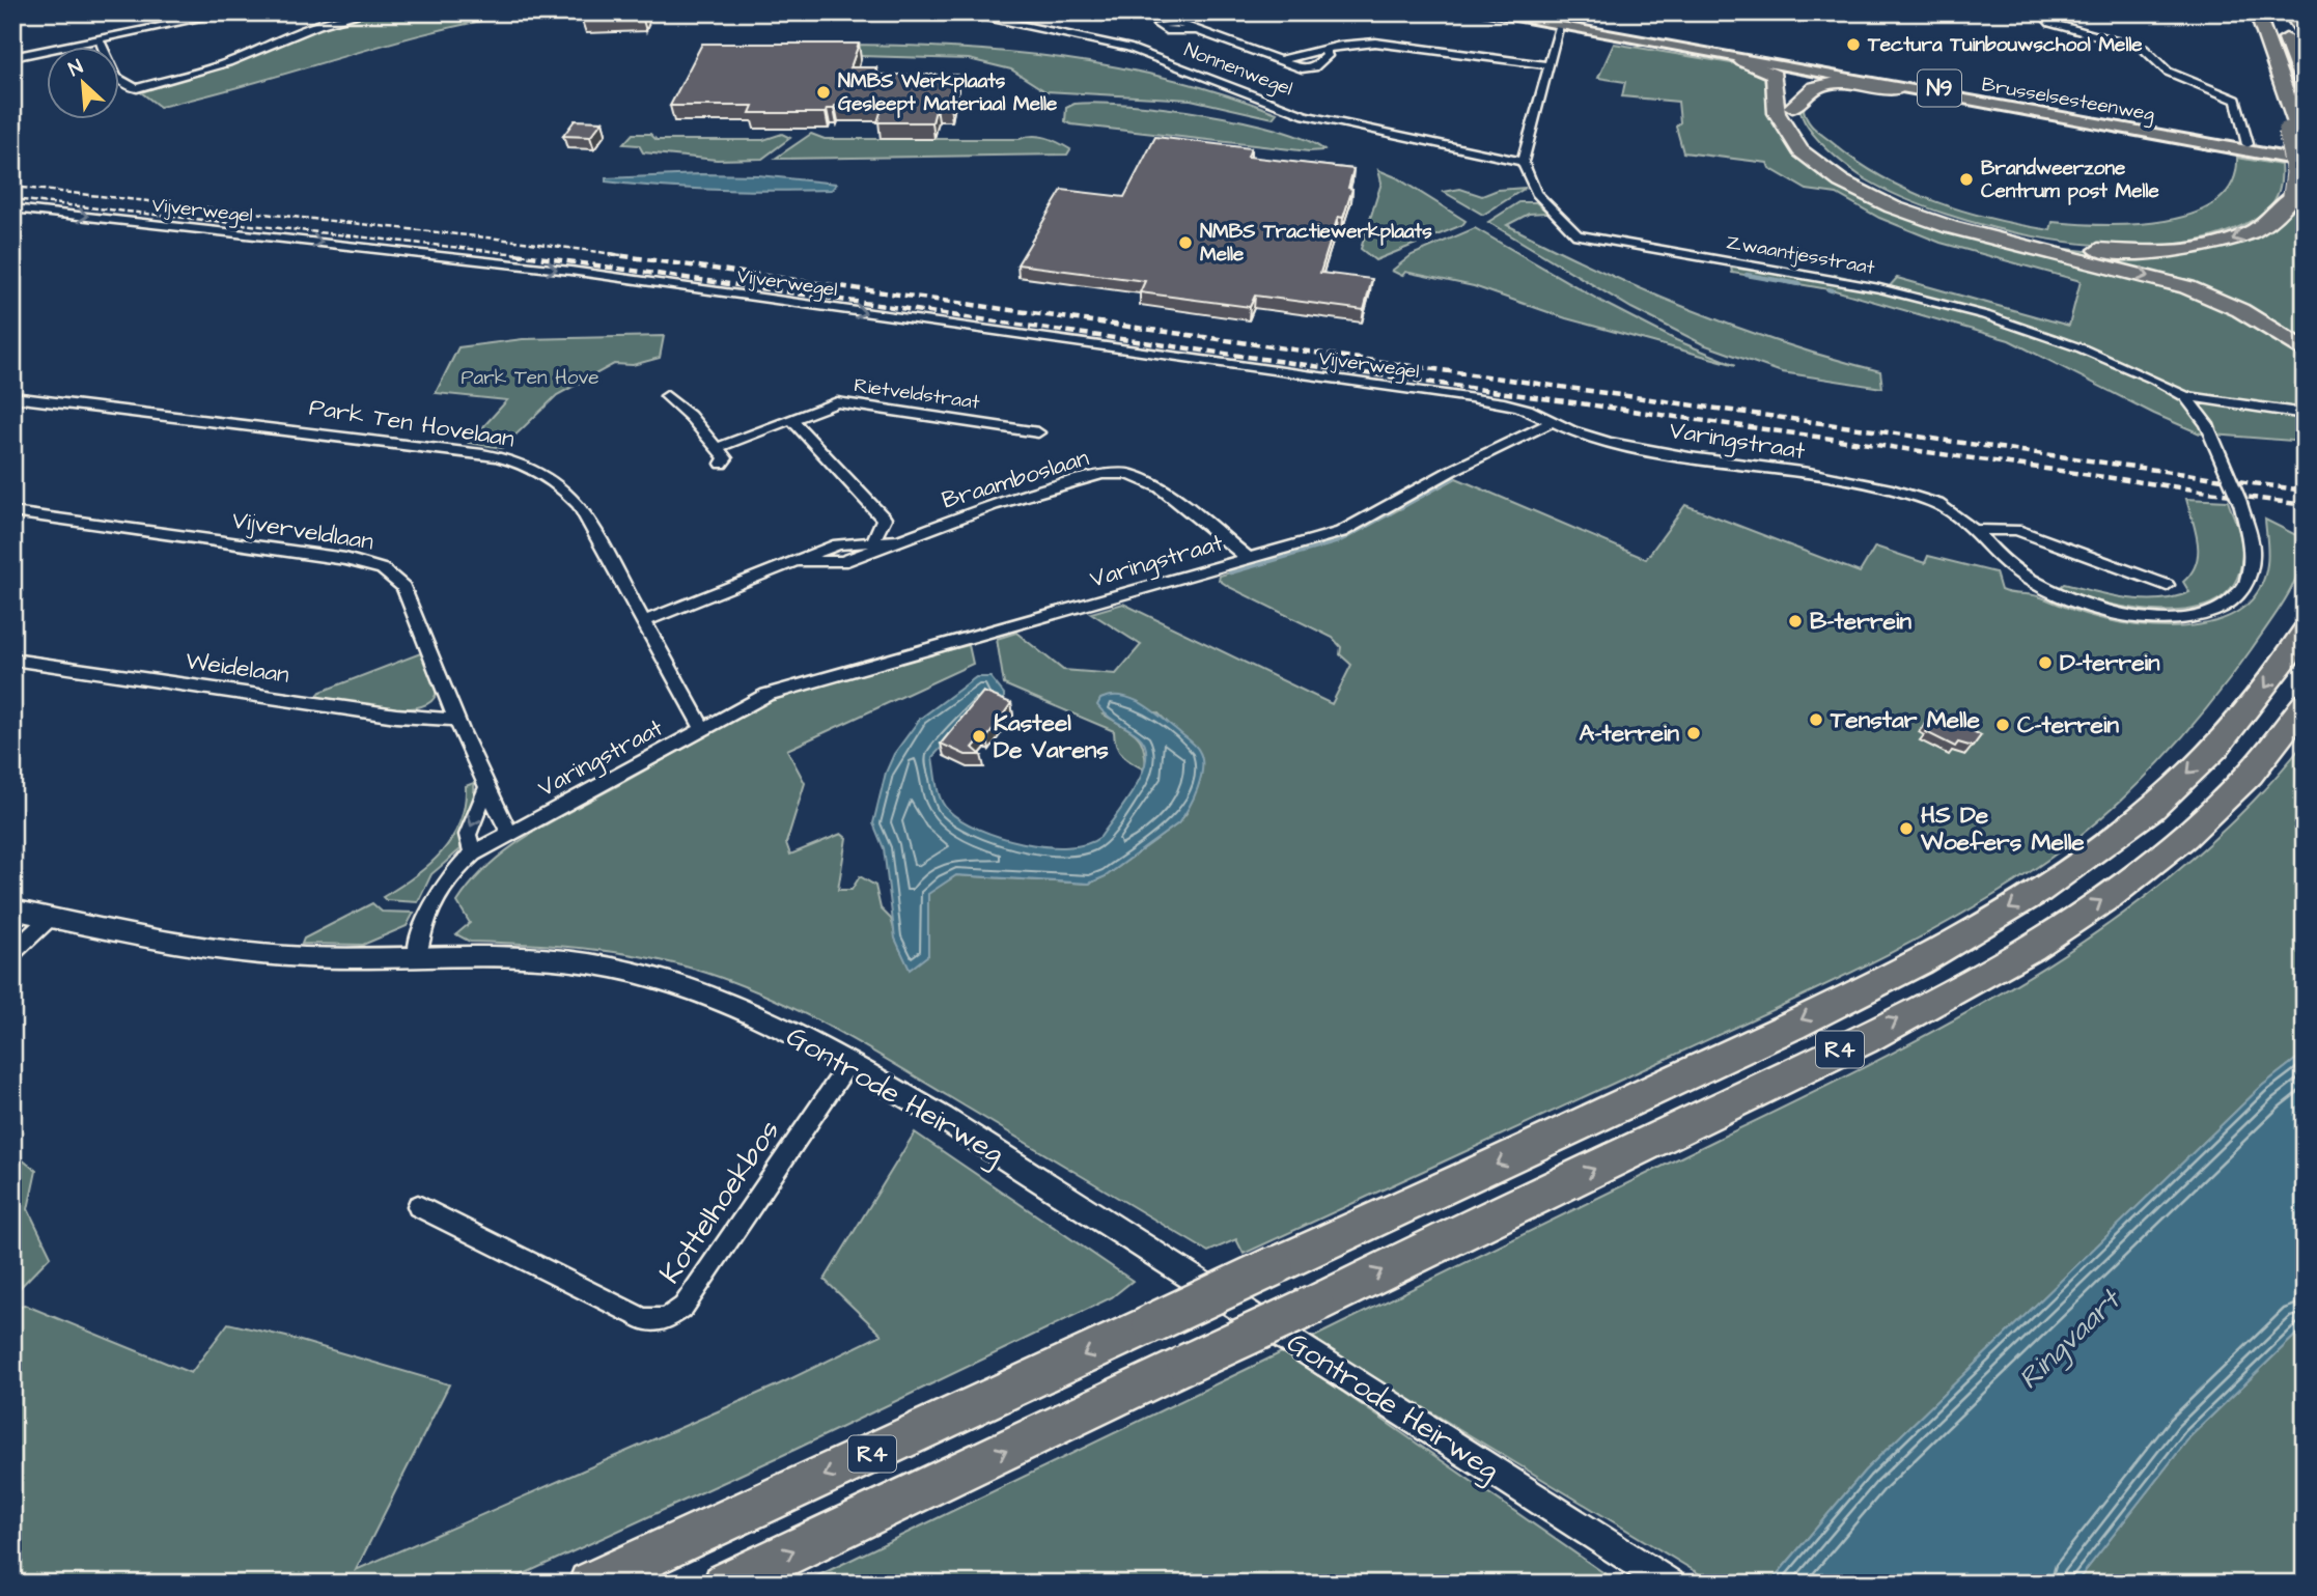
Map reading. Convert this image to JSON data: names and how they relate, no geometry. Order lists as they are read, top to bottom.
{
  "streets": {
    "highway": ["R4"],
    "main road": ["N9", "Brusselsesteenweg"],
    "street": [
      "Nonnenwegel",
      "Vijverwegel",
      "Zwaantjesstraat",
      "Rietveldstraat",
      "Park Ten Hovelaan",
      "Varingstraat",
      "Braamboslaan",
      "Vijverveldlaan",
      "Weidelaan",
      "Gontrode Heirweg",
      "Kottelhoekbos"
    ]
  },
  "crossings": [
    ["Nonnenwegel", "Zwaantjesstraat"],
    ["Vijverwegel", "Varingstraat"],
    ["Zwaantjesstraat", "Varingstraat"],
    ["Park Ten Hovelaan", "Varingstraat"],
    ["Park Ten Hovelaan", "Braamboslaan"],
    ["Varingstraat", "Braamboslaan"],
    ["Varingstraat", "Vijverveldlaan"],
    ["Varingstraat", "Gontrode Heirweg"],
    ["Vijverveldlaan", "Weidelaan"],
    ["Gontrode Heirweg", "Kottelhoekbos"]
  ],
  "one_way": ["Vijverwegel"],
  "water": ["Ringvaart"],
  "parks": ["Park Ten Hove"],
  "places": [
    "Tectura Tuinbouwschool Melle",
    "NMBS Werkplaats Gesleept Materiaal Melle",
    "Brandweerzone Centrum post Melle",
    "NMBS Tractiewerkplaats Melle",
    "B-terrein",
    "D-terrein",
    "Tenstar Melle",
    "C-terrein",
    "A-terrein",
    "Kasteel De Varens",
    "HS De Woefers Melle"
  ],
  "north": "top left"
}
